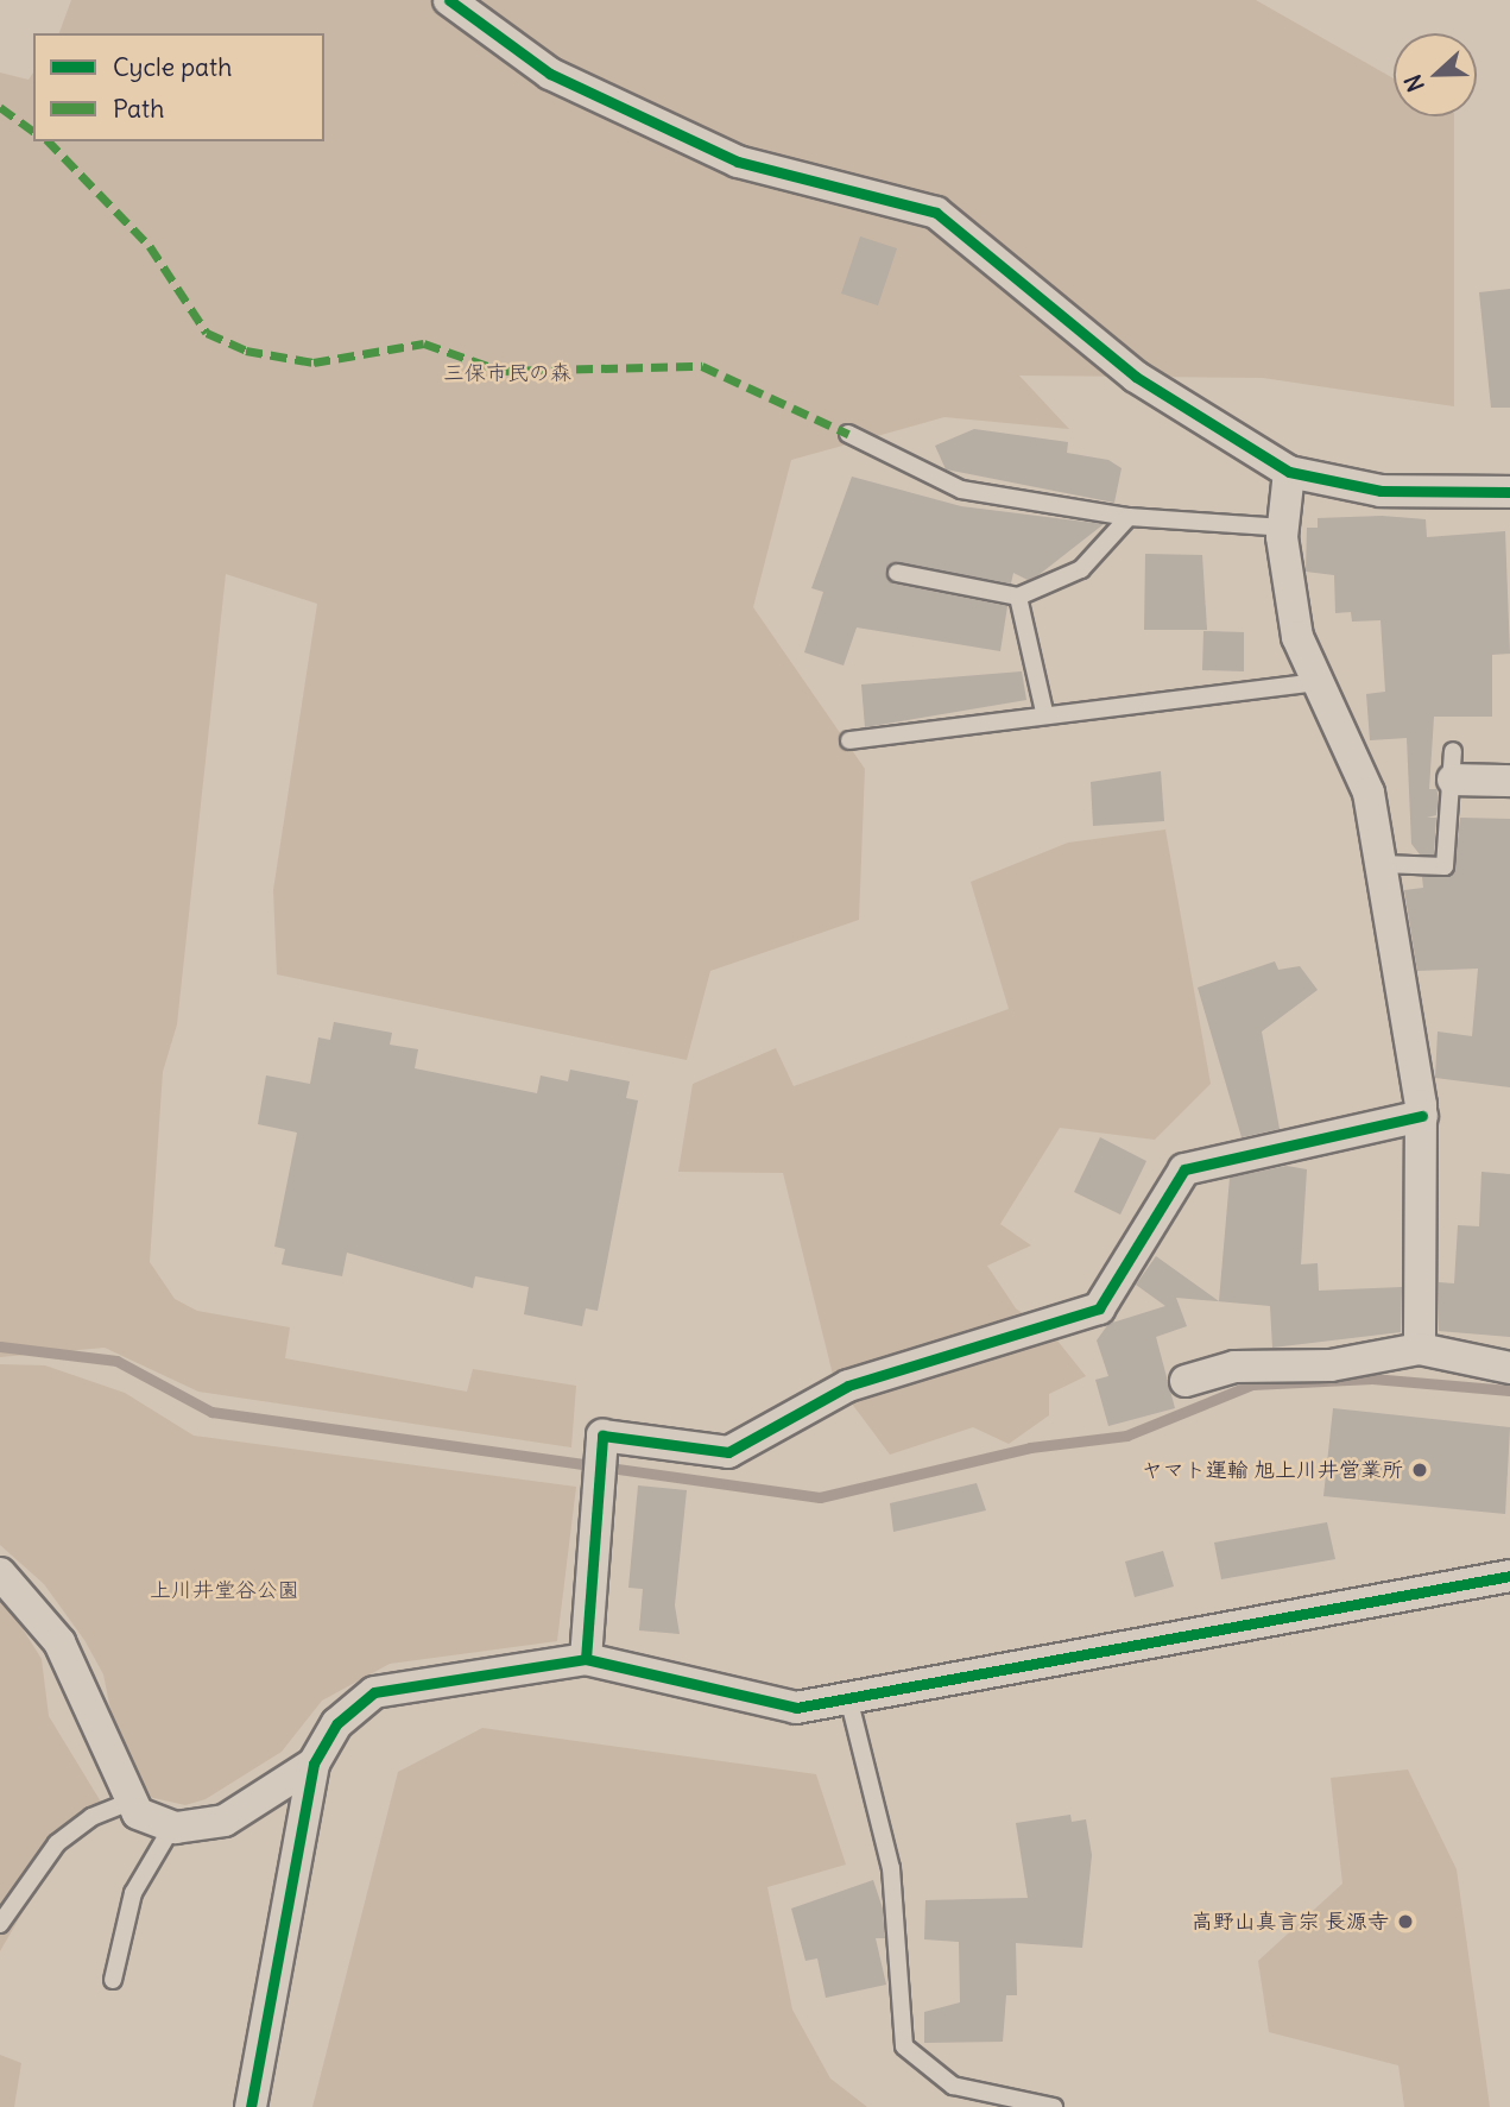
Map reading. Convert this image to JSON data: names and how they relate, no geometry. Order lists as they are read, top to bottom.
{
  "parks": ["三保市民の森", "上川井堂谷公園"],
  "places": ["ヤマト運輸 旭上川井営業所", "高野山真言宗 長源寺"],
  "legend": ["Cycle path", "Path"],
  "north": "left"
}
